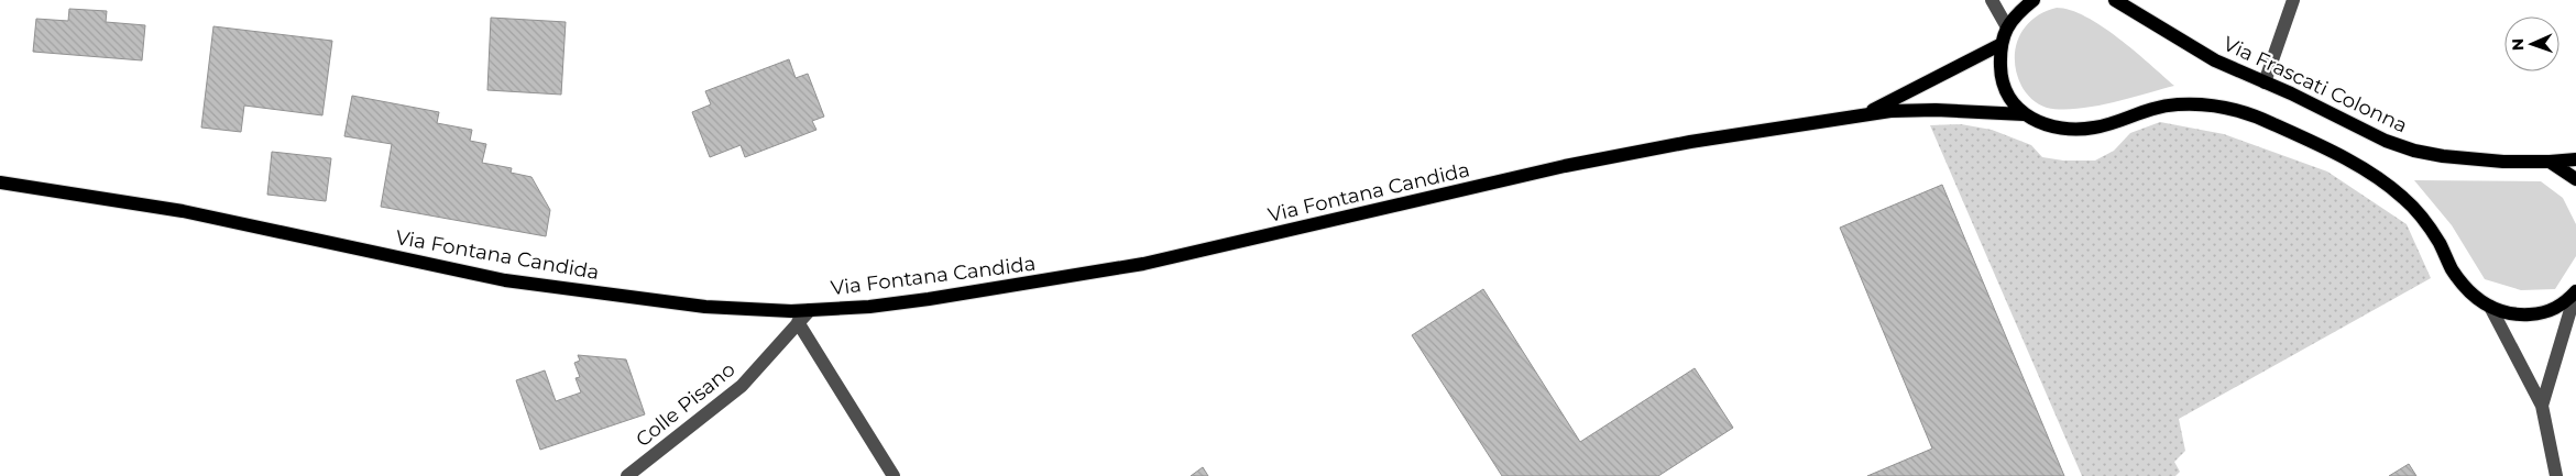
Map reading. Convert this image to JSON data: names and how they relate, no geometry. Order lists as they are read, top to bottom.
{
  "streets": {
    "main road": ["Via Frascati Colonna", "Via Fontana Candida"],
    "street": ["Colle Pisano"]
  },
  "crossings": [
    ["Via Fontana Candida", "Colle Pisano"]
  ],
  "north": "left"
}
